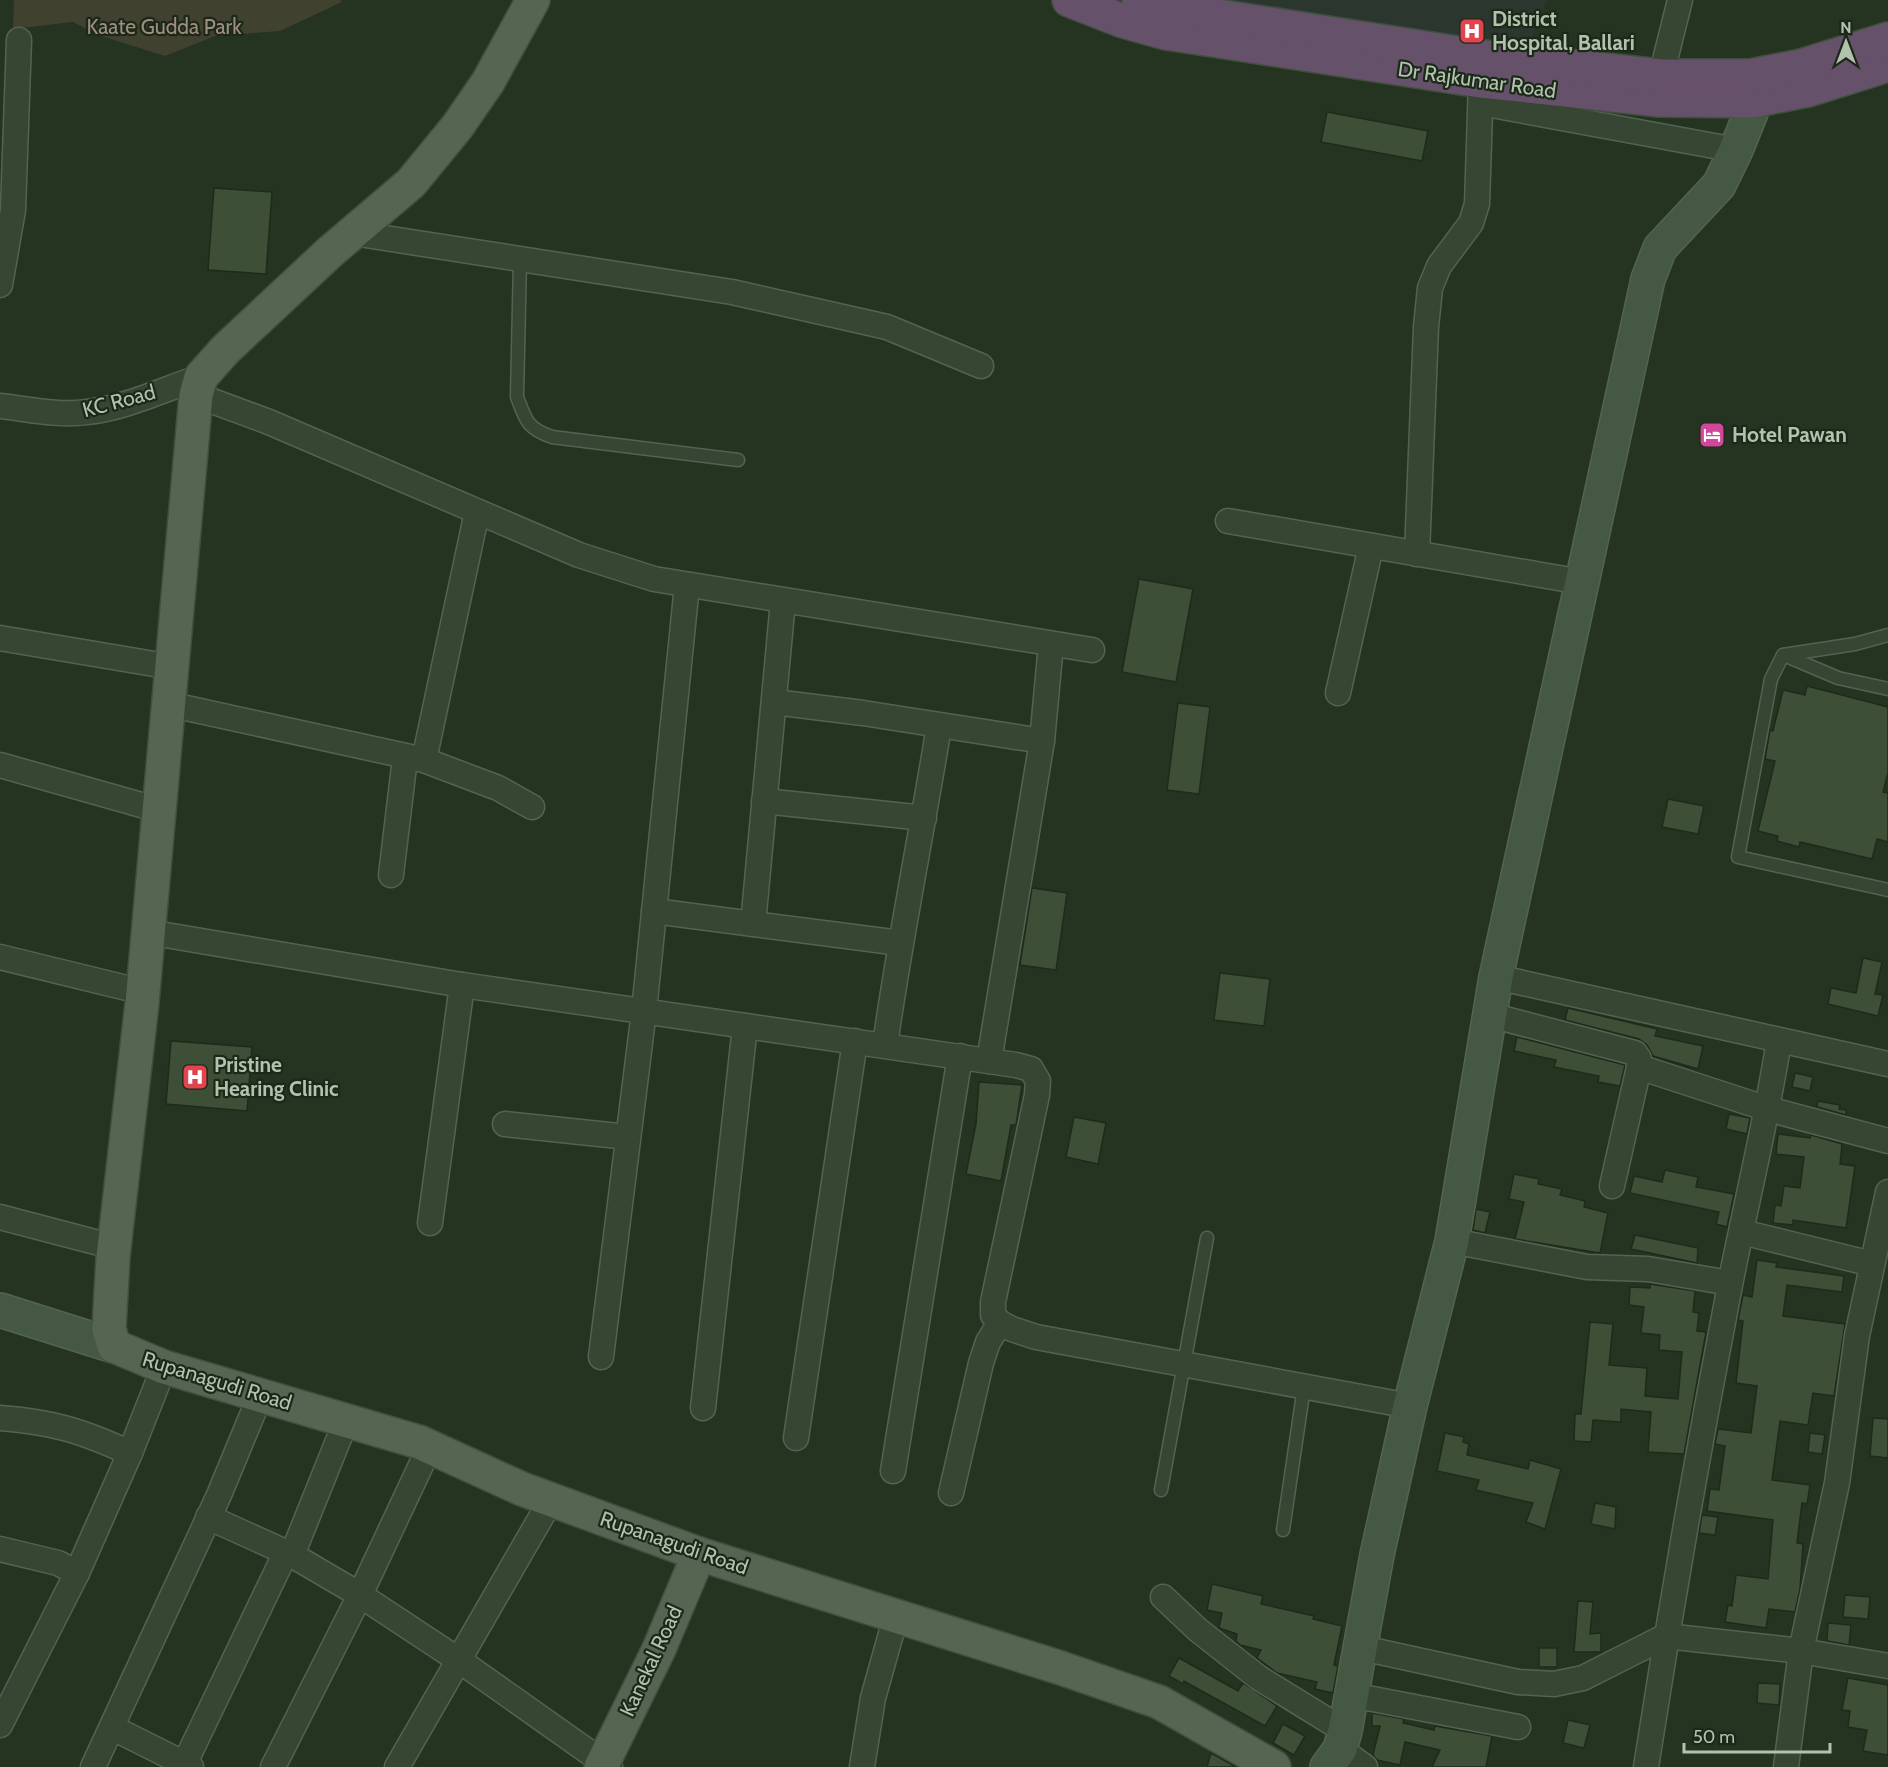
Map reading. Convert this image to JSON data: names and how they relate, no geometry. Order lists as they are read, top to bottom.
{
  "streets": {
    "highway": ["Dr Rajkumar Road"],
    "main road": ["Rupanagudi Road", "Kanekal Road"],
    "street": ["KC Road"]
  },
  "crossings": [
    ["KC Road", "Rupanagudi Road"],
    ["Rupanagudi Road", "Kanekal Road"]
  ],
  "parks": ["Kaate Gudda Park"],
  "places": {
    "hospital": ["District Hospital, Ballari", "Pristine Hearing Clinic"],
    "hotel": ["Hotel Pawan"]
  },
  "scale_bar": "50 m",
  "north": "top"
}
